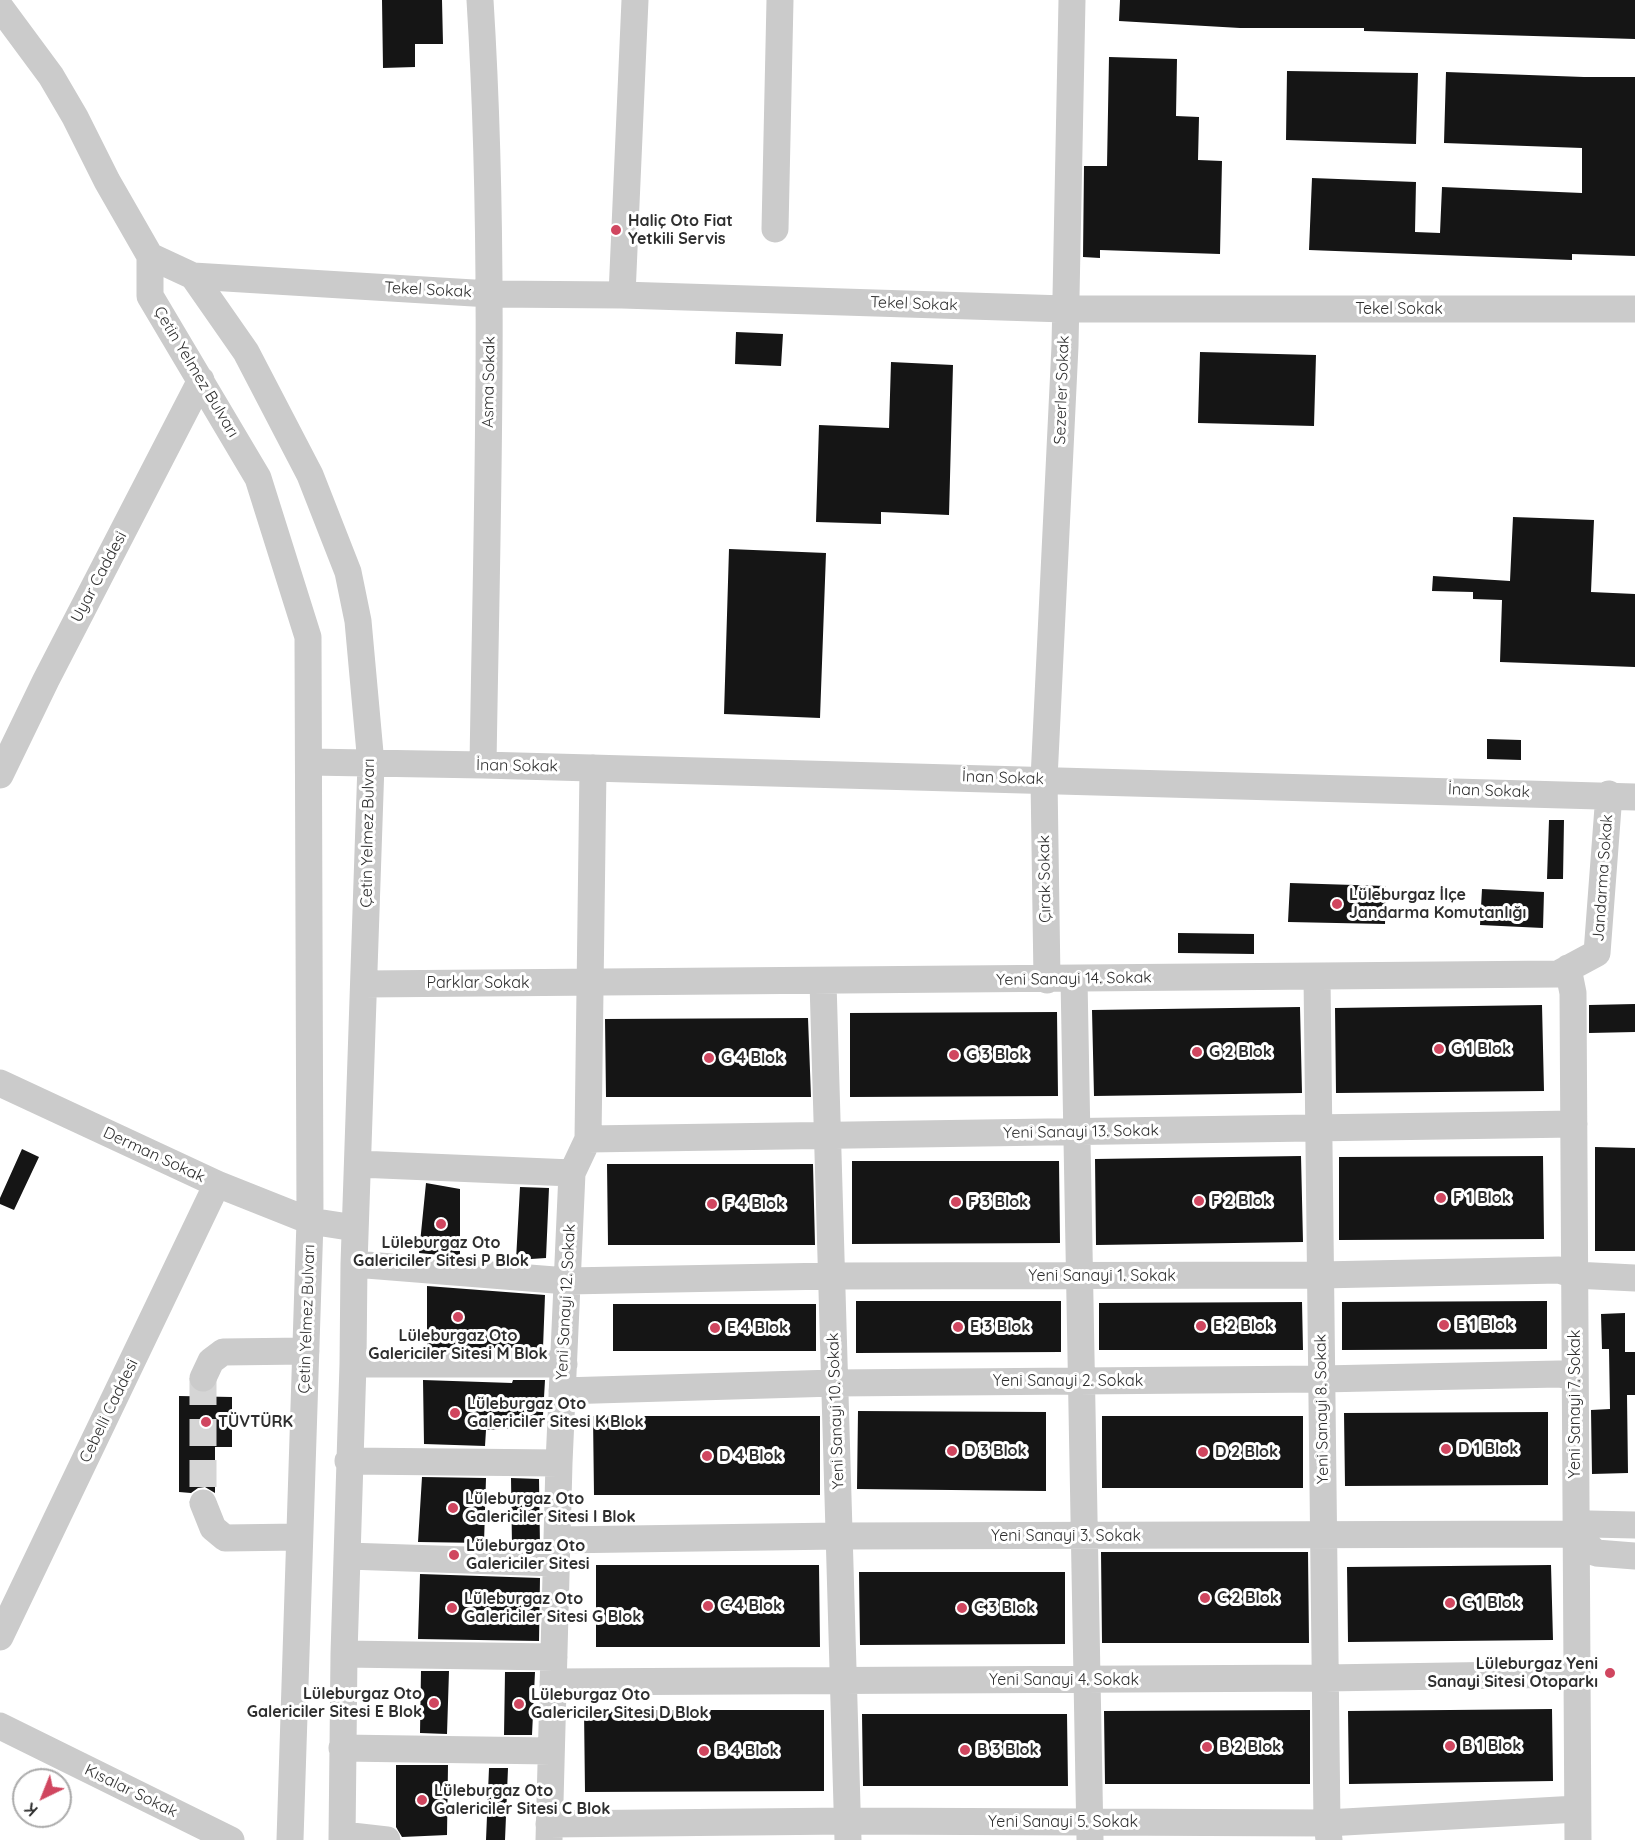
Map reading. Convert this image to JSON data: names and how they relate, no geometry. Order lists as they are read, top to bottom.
{
  "streets": {
    "street": [
      "Tekel Sokak",
      "Çetin Yelmez Bulvarı",
      "Asma Sokak",
      "Sezerler Sokak",
      "Uyar Caddesi",
      "İnan Sokak",
      "Jandarma Sokak",
      "Çırak Sokak",
      "Yeni Sanayi 14. Sokak",
      "Parklar Sokak",
      "Yeni Sanayi 13. Sokak",
      "Derman Sokak",
      "Yeni Sanayi 1. Sokak",
      "Yeni Sanayi 12. Sokak",
      "Yeni Sanayi 2. Sokak",
      "Yeni Sanayi 7. Sokak",
      "Yeni Sanayi 8. Sokak",
      "Cebelli Caddesi",
      "Yeni Sanayi 10. Sokak",
      "Yeni Sanayi 3. Sokak",
      "Yeni Sanayi 4. Sokak",
      "Kısalar Sokak",
      "Yeni Sanayi 5. Sokak"
    ]
  },
  "crossings": [
    ["Tekel Sokak", "Çetin Yelmez Bulvarı"],
    ["Tekel Sokak", "Asma Sokak"],
    ["Tekel Sokak", "Sezerler Sokak"],
    ["Çetin Yelmez Bulvarı", "Uyar Caddesi"],
    ["Çetin Yelmez Bulvarı", "İnan Sokak"],
    ["Çetin Yelmez Bulvarı", "Parklar Sokak"],
    ["Çetin Yelmez Bulvarı", "Derman Sokak"],
    ["Çetin Yelmez Bulvarı", "Yeni Sanayi 1. Sokak"],
    ["Çetin Yelmez Bulvarı", "Yeni Sanayi 3. Sokak"],
    ["Çetin Yelmez Bulvarı", "Yeni Sanayi 4. Sokak"],
    ["Asma Sokak", "İnan Sokak"],
    ["Sezerler Sokak", "İnan Sokak"],
    ["Sezerler Sokak", "Çırak Sokak"],
    ["İnan Sokak", "Jandarma Sokak"],
    ["İnan Sokak", "Çırak Sokak"],
    ["İnan Sokak", "Yeni Sanayi 12. Sokak"],
    ["Jandarma Sokak", "Yeni Sanayi 14. Sokak"],
    ["Jandarma Sokak", "Yeni Sanayi 7. Sokak"],
    ["Çırak Sokak", "Yeni Sanayi 14. Sokak"],
    ["Yeni Sanayi 14. Sokak", "Parklar Sokak"],
    ["Yeni Sanayi 14. Sokak", "Yeni Sanayi 12. Sokak"],
    ["Yeni Sanayi 14. Sokak", "Yeni Sanayi 7. Sokak"],
    ["Yeni Sanayi 14. Sokak", "Yeni Sanayi 8. Sokak"],
    ["Yeni Sanayi 14. Sokak", "Yeni Sanayi 10. Sokak"],
    ["Parklar Sokak", "Yeni Sanayi 12. Sokak"],
    ["Yeni Sanayi 13. Sokak", "Yeni Sanayi 12. Sokak"],
    ["Yeni Sanayi 13. Sokak", "Yeni Sanayi 7. Sokak"],
    ["Yeni Sanayi 13. Sokak", "Yeni Sanayi 8. Sokak"],
    ["Yeni Sanayi 13. Sokak", "Yeni Sanayi 10. Sokak"],
    ["Derman Sokak", "Cebelli Caddesi"],
    ["Yeni Sanayi 1. Sokak", "Yeni Sanayi 12. Sokak"],
    ["Yeni Sanayi 1. Sokak", "Yeni Sanayi 7. Sokak"],
    ["Yeni Sanayi 1. Sokak", "Yeni Sanayi 8. Sokak"],
    ["Yeni Sanayi 1. Sokak", "Yeni Sanayi 10. Sokak"],
    ["Yeni Sanayi 12. Sokak", "Yeni Sanayi 2. Sokak"],
    ["Yeni Sanayi 12. Sokak", "Yeni Sanayi 3. Sokak"],
    ["Yeni Sanayi 12. Sokak", "Yeni Sanayi 4. Sokak"],
    ["Yeni Sanayi 12. Sokak", "Yeni Sanayi 5. Sokak"],
    ["Yeni Sanayi 2. Sokak", "Yeni Sanayi 7. Sokak"],
    ["Yeni Sanayi 2. Sokak", "Yeni Sanayi 8. Sokak"],
    ["Yeni Sanayi 2. Sokak", "Yeni Sanayi 10. Sokak"],
    ["Yeni Sanayi 7. Sokak", "Yeni Sanayi 3. Sokak"],
    ["Yeni Sanayi 7. Sokak", "Yeni Sanayi 4. Sokak"],
    ["Yeni Sanayi 7. Sokak", "Yeni Sanayi 5. Sokak"],
    ["Yeni Sanayi 8. Sokak", "Yeni Sanayi 3. Sokak"],
    ["Yeni Sanayi 8. Sokak", "Yeni Sanayi 4. Sokak"],
    ["Yeni Sanayi 8. Sokak", "Yeni Sanayi 5. Sokak"],
    ["Yeni Sanayi 10. Sokak", "Yeni Sanayi 3. Sokak"],
    ["Yeni Sanayi 10. Sokak", "Yeni Sanayi 4. Sokak"],
    ["Yeni Sanayi 10. Sokak", "Yeni Sanayi 5. Sokak"]
  ],
  "places": [
    "Haliç Oto Fiat Yetkili Servis",
    "Lüleburgaz İlçe Jandarma Komutanlığı",
    "G 1 Blok",
    "G 2 Blok",
    "G 3 Blok",
    "G 4 Blok",
    "F 1 Blok",
    "F 2 Blok",
    "F 3 Blok",
    "F 4 Blok",
    "Lüleburgaz Oto Galericiler Sitesi P Blok",
    "Lüleburgaz Oto Galericiler Sitesi M Blok",
    "E 1 Blok",
    "E 2 Blok",
    "E 3 Blok",
    "E 4 Blok",
    "Lüleburgaz Oto Galericiler Sitesi K Blok",
    "TÜVTÜRK",
    "D 1 Blok",
    "D 3 Blok",
    "D 2 Blok",
    "D 4 Blok",
    "Lüleburgaz Oto Galericiler Sitesi I Blok",
    "Lüleburgaz Oto Galericiler Sitesi",
    "C 2 Blok",
    "C 1 Blok",
    "C 4 Blok",
    "Lüleburgaz Oto Galericiler Sitesi G Blok",
    "C 3 Blok",
    "Lüleburgaz Yeni Sanayi Sitesi Otoparkı",
    "Lüleburgaz Oto Galericiler Sitesi E Blok",
    "Lüleburgaz Oto Galericiler Sitesi D Blok",
    "B 1 Blok",
    "B 2 Blok",
    "B 3 Blok",
    "B 4 Blok",
    "Lüleburgaz Oto Galericiler Sitesi C Blok"
  ],
  "north": "bottom left"
}
